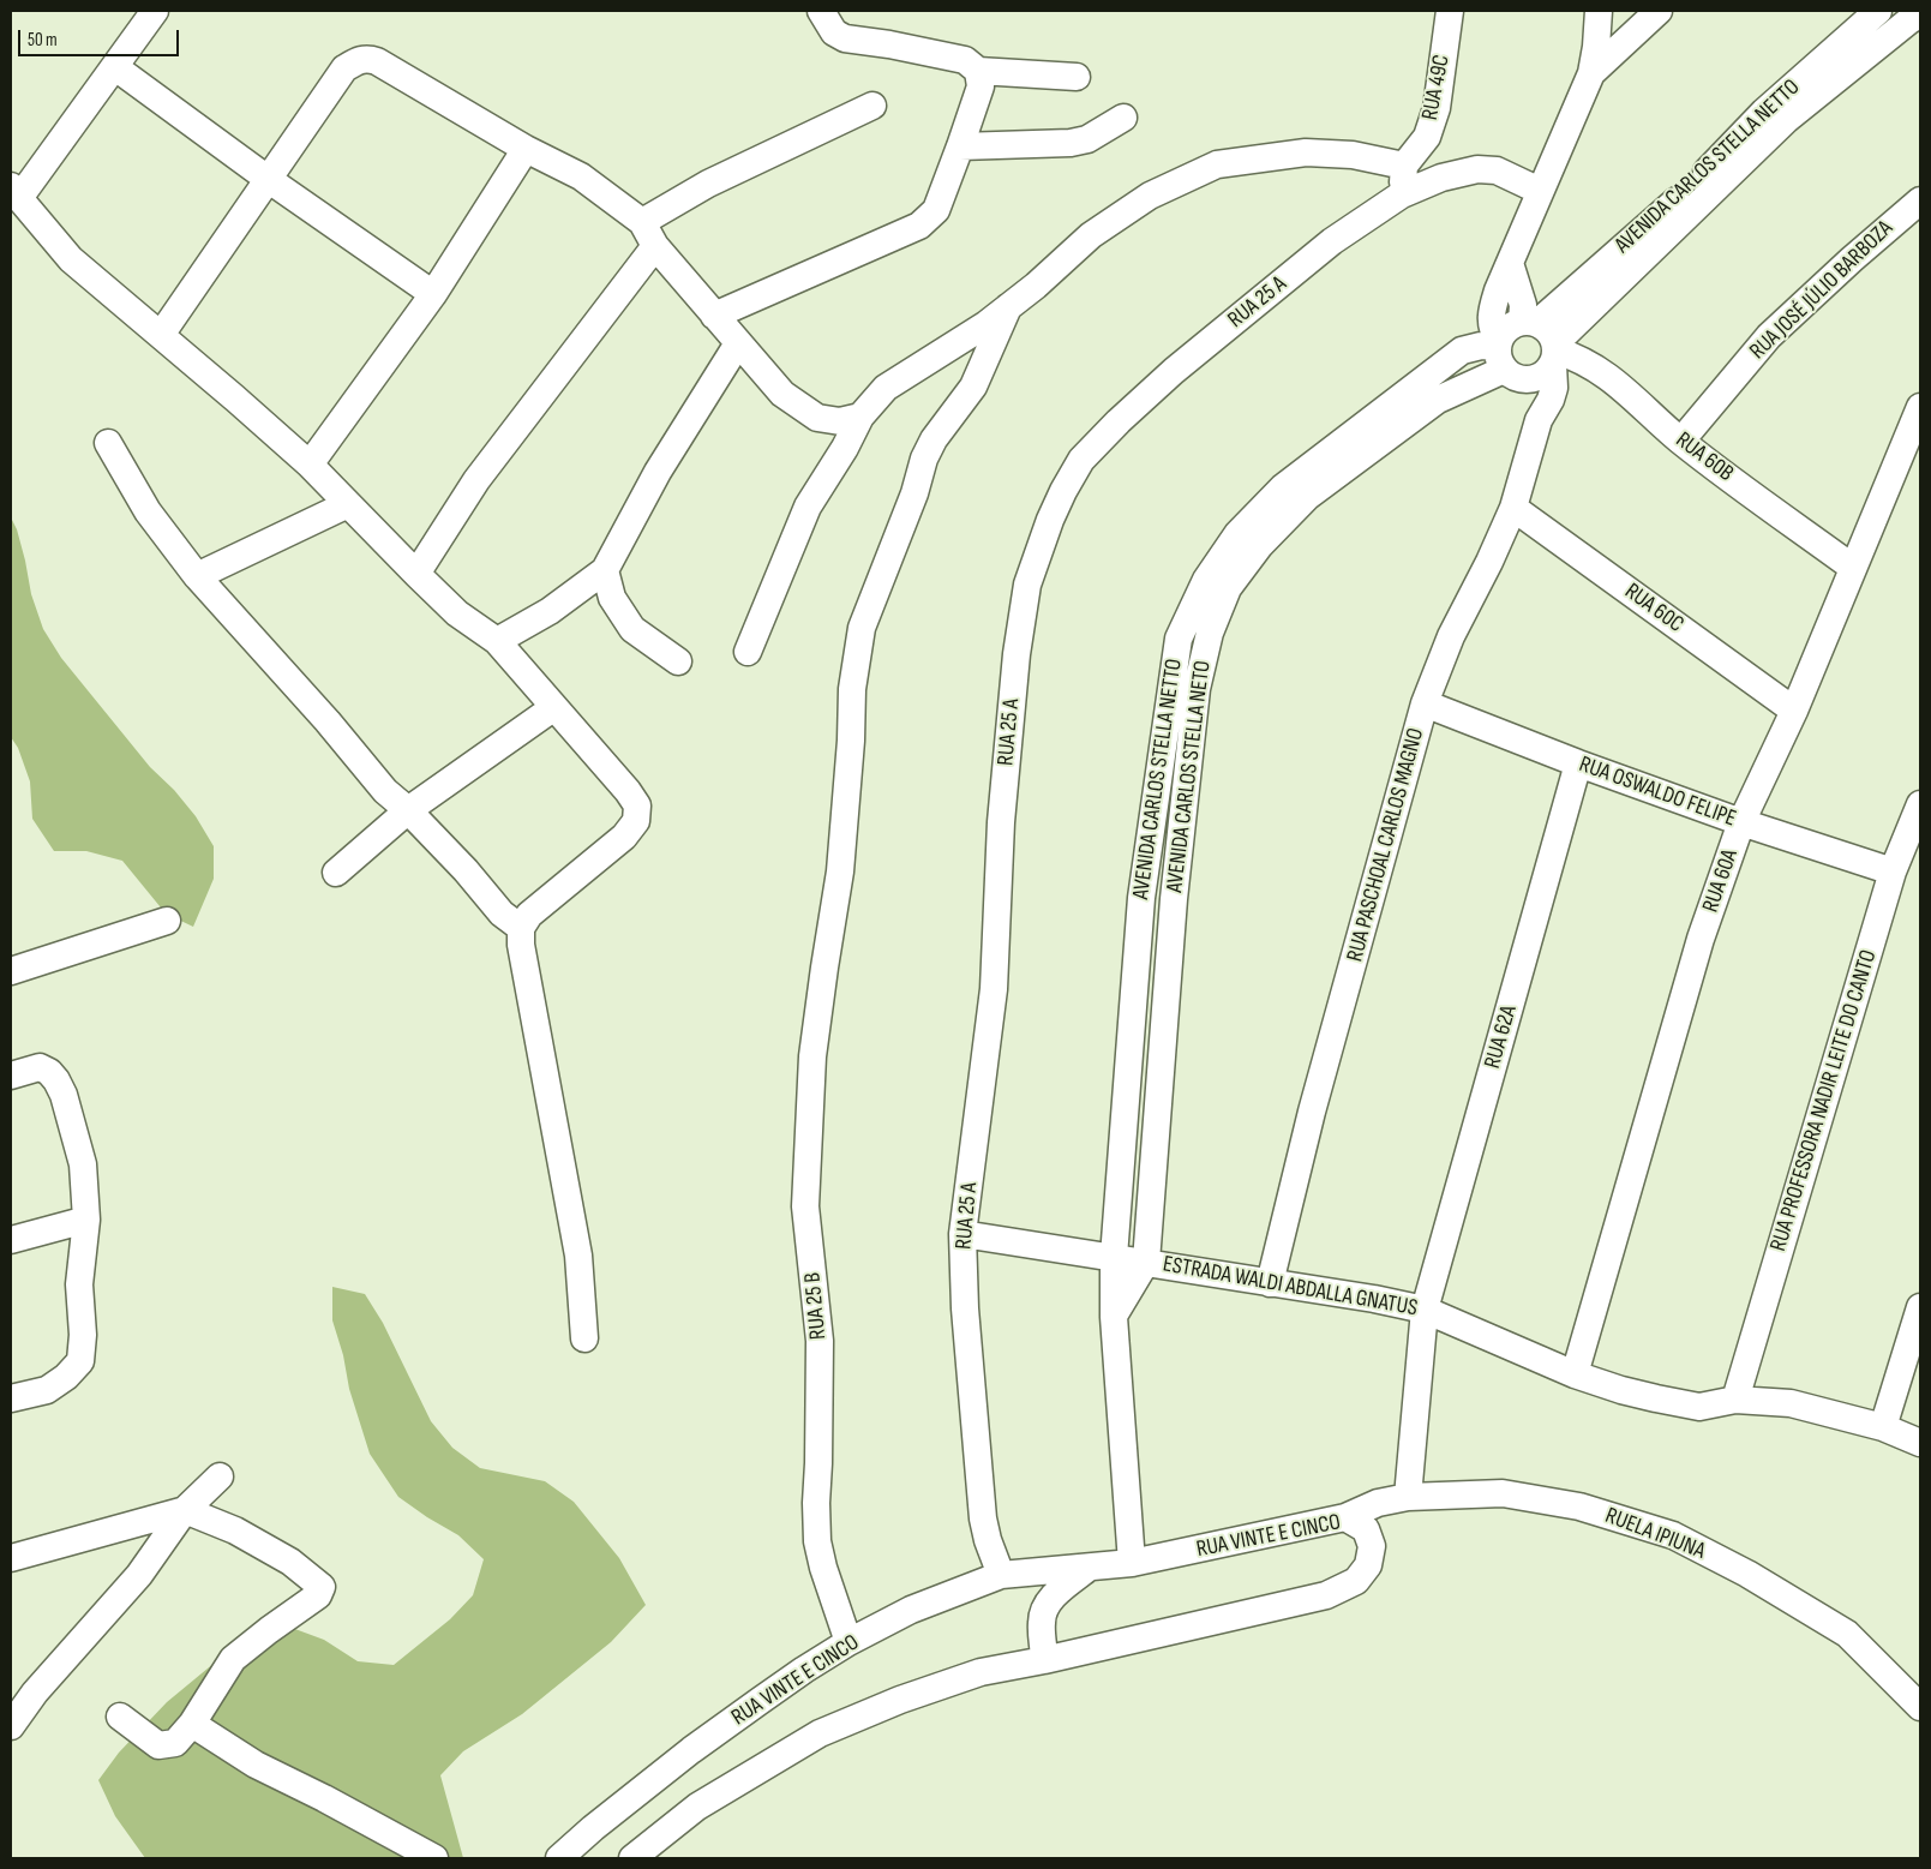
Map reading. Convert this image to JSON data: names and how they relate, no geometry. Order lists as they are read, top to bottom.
{
  "streets": {
    "street": [
      "RUA 49C",
      "AVENIDA CARLOS STELLA NETTO",
      "RUA JOSÉ JÚLIO BARBOZA",
      "RUA 25 A",
      "RUA 60B",
      "RUA 60C",
      "AVENIDA CARLOS STELLA NETO",
      "RUA OSWALDO FELIPE",
      "RUA PASCHOAL CARLOS MAGNO",
      "RUA 60A",
      "RUA 62A",
      "RUA PROFESSORA NADIR LEITE DO CANTO",
      "ESTRADA WALDI ABDALLA GNATUS",
      "RUA 25 B",
      "RUELA IPIUNA",
      "RUA VINTE E CINCO"
    ]
  },
  "crossings": [
    ["AVENIDA CARLOS STELLA NETTO", "RUA 60B"],
    ["AVENIDA CARLOS STELLA NETTO", "AVENIDA CARLOS STELLA NETO"],
    ["AVENIDA CARLOS STELLA NETTO", "RUA PASCHOAL CARLOS MAGNO"],
    ["AVENIDA CARLOS STELLA NETTO", "ESTRADA WALDI ABDALLA GNATUS"],
    ["RUA JOSÉ JÚLIO BARBOZA", "RUA 60B"],
    ["RUA 25 A", "ESTRADA WALDI ABDALLA GNATUS"],
    ["RUA 25 A", "RUA VINTE E CINCO"],
    ["RUA 60B", "AVENIDA CARLOS STELLA NETO"],
    ["RUA 60B", "RUA PASCHOAL CARLOS MAGNO"],
    ["RUA 60B", "RUA 60A"],
    ["RUA 60C", "RUA PASCHOAL CARLOS MAGNO"],
    ["RUA 60C", "RUA 60A"],
    ["AVENIDA CARLOS STELLA NETO", "RUA PASCHOAL CARLOS MAGNO"],
    ["AVENIDA CARLOS STELLA NETO", "ESTRADA WALDI ABDALLA GNATUS"],
    ["RUA OSWALDO FELIPE", "RUA PASCHOAL CARLOS MAGNO"],
    ["RUA OSWALDO FELIPE", "RUA 60A"],
    ["RUA OSWALDO FELIPE", "RUA 62A"],
    ["RUA OSWALDO FELIPE", "RUA PROFESSORA NADIR LEITE DO CANTO"],
    ["RUA PASCHOAL CARLOS MAGNO", "ESTRADA WALDI ABDALLA GNATUS"],
    ["RUA 60A", "ESTRADA WALDI ABDALLA GNATUS"],
    ["RUA 62A", "ESTRADA WALDI ABDALLA GNATUS"],
    ["RUA 62A", "RUELA IPIUNA"],
    ["RUA PROFESSORA NADIR LEITE DO CANTO", "ESTRADA WALDI ABDALLA GNATUS"],
    ["RUA 25 B", "RUA VINTE E CINCO"],
    ["RUELA IPIUNA", "RUA VINTE E CINCO"]
  ],
  "scale_bar": "50 m"
}
